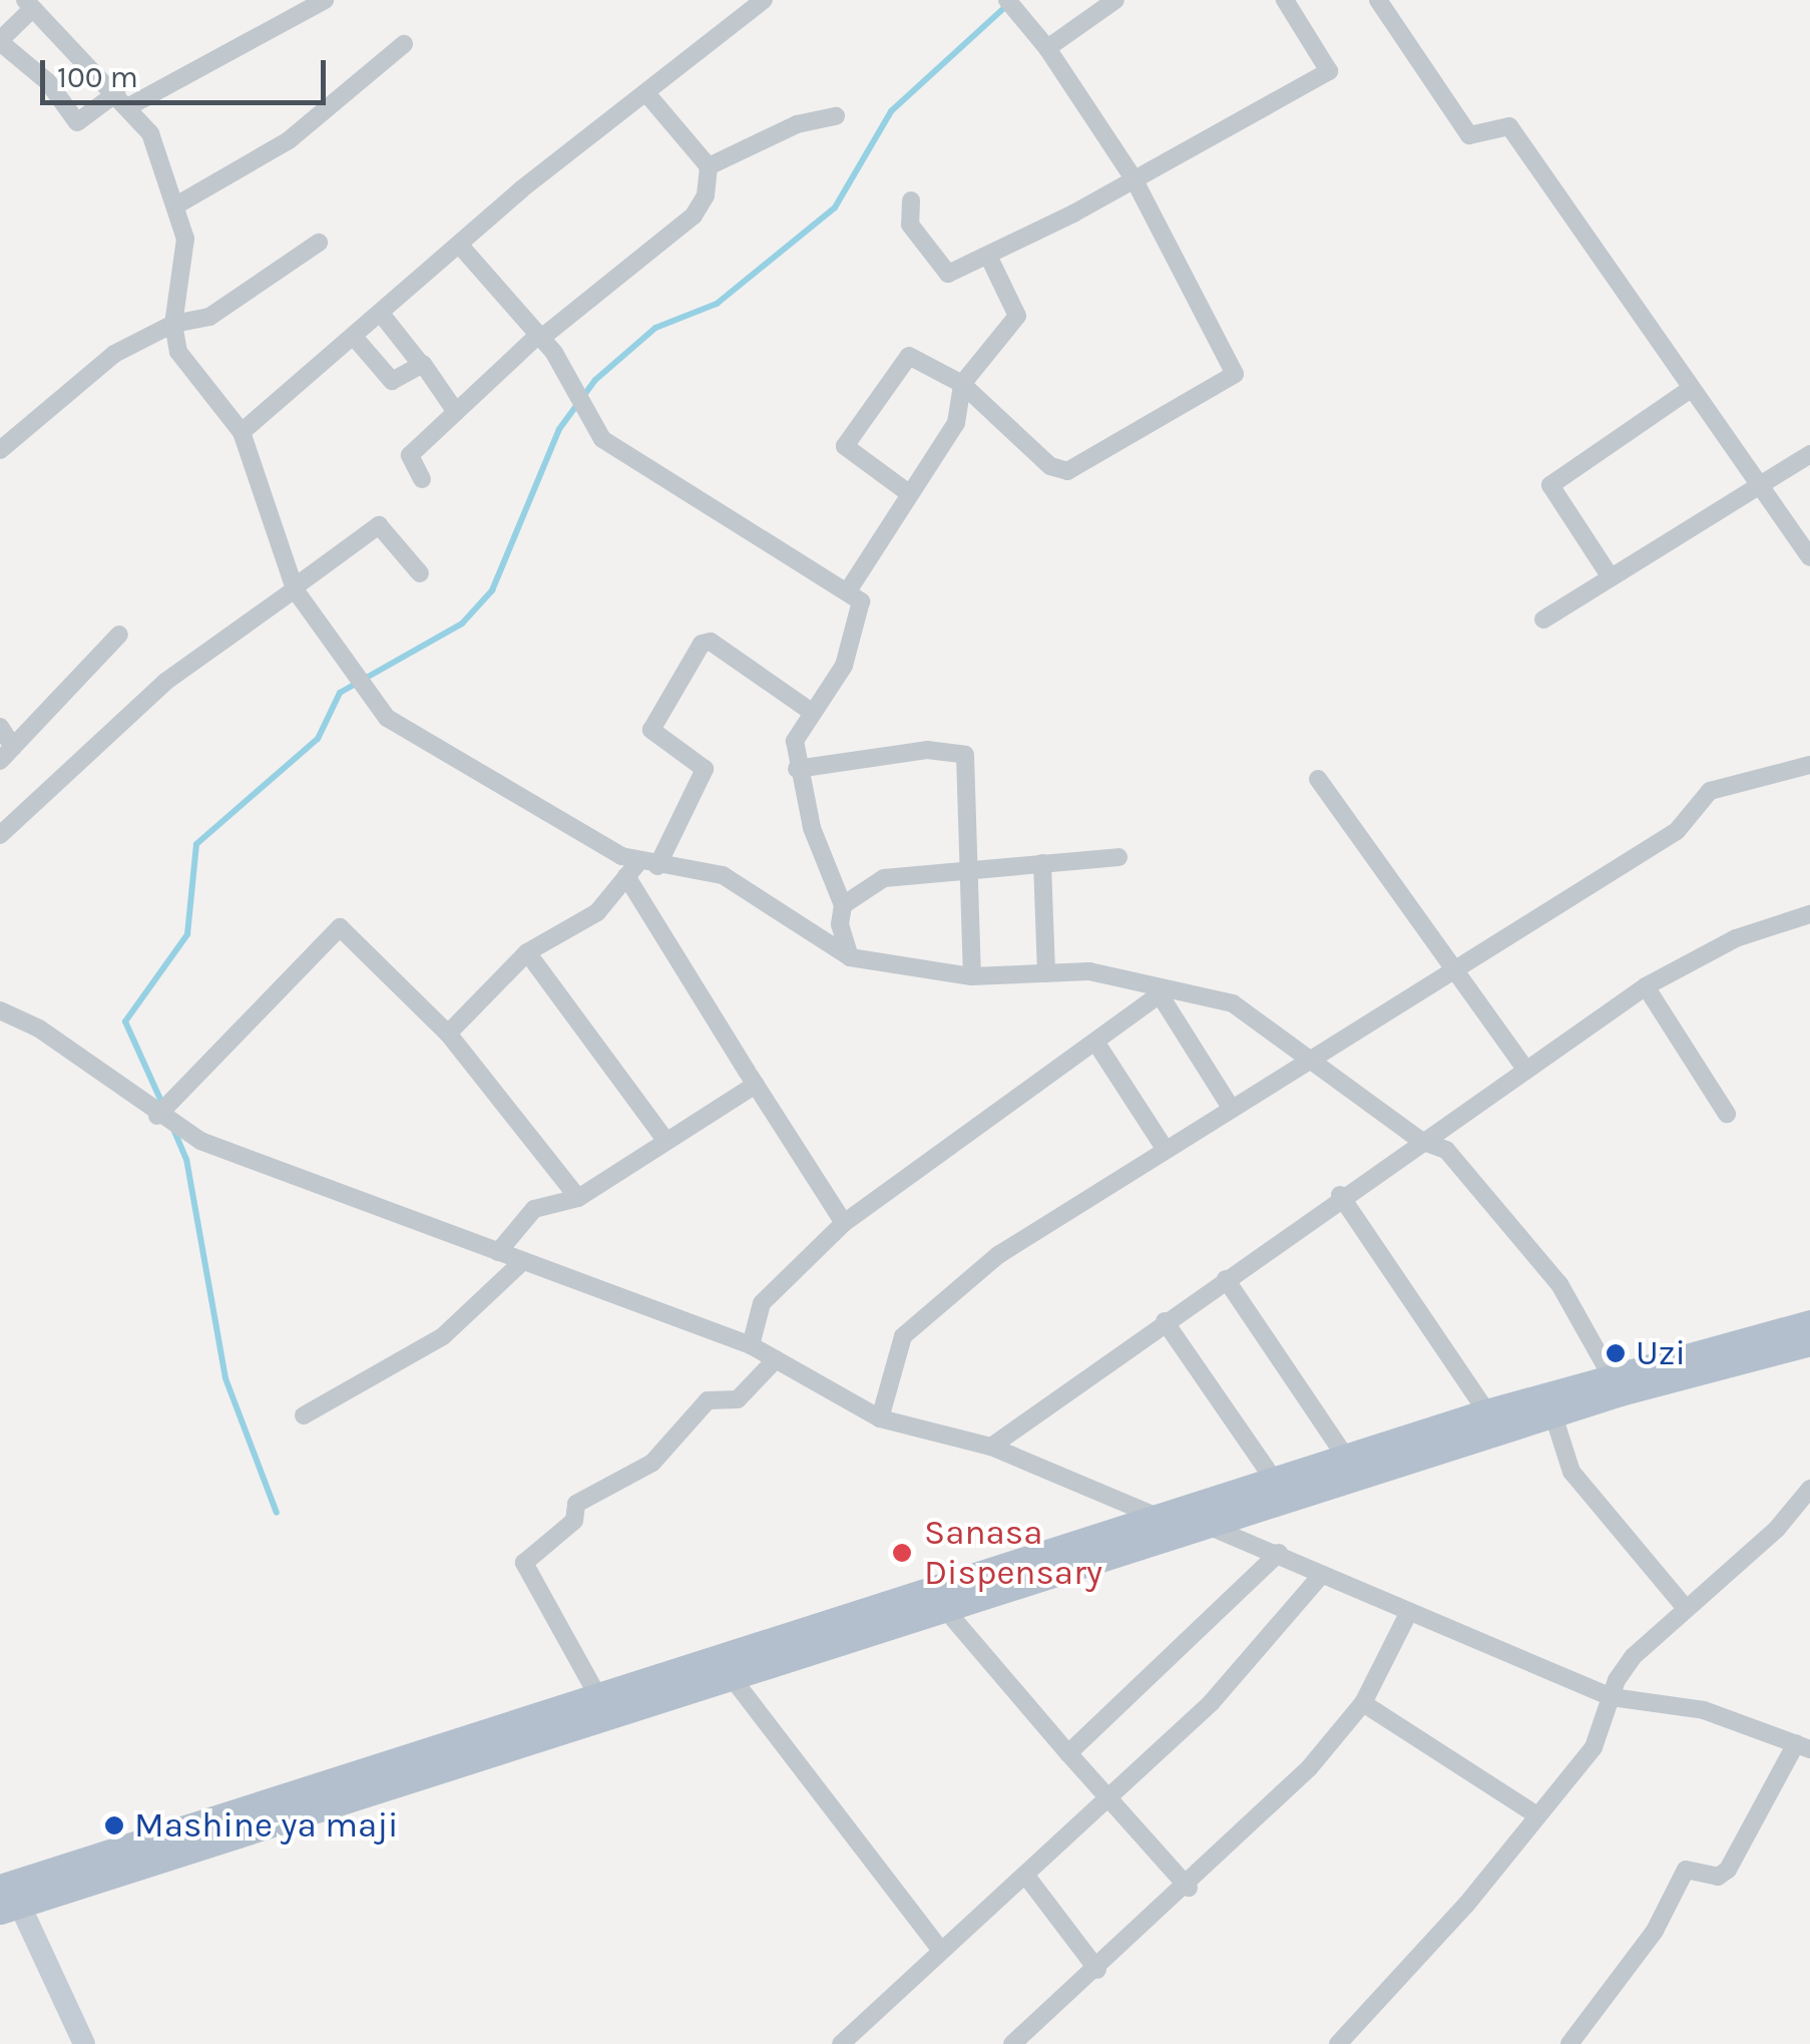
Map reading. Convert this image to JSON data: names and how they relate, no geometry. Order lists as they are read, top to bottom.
{
  "places": ["Uzi", "Sanasa Dispensary", "Mashine ya maji"],
  "scale_bar": "100 m"
}
